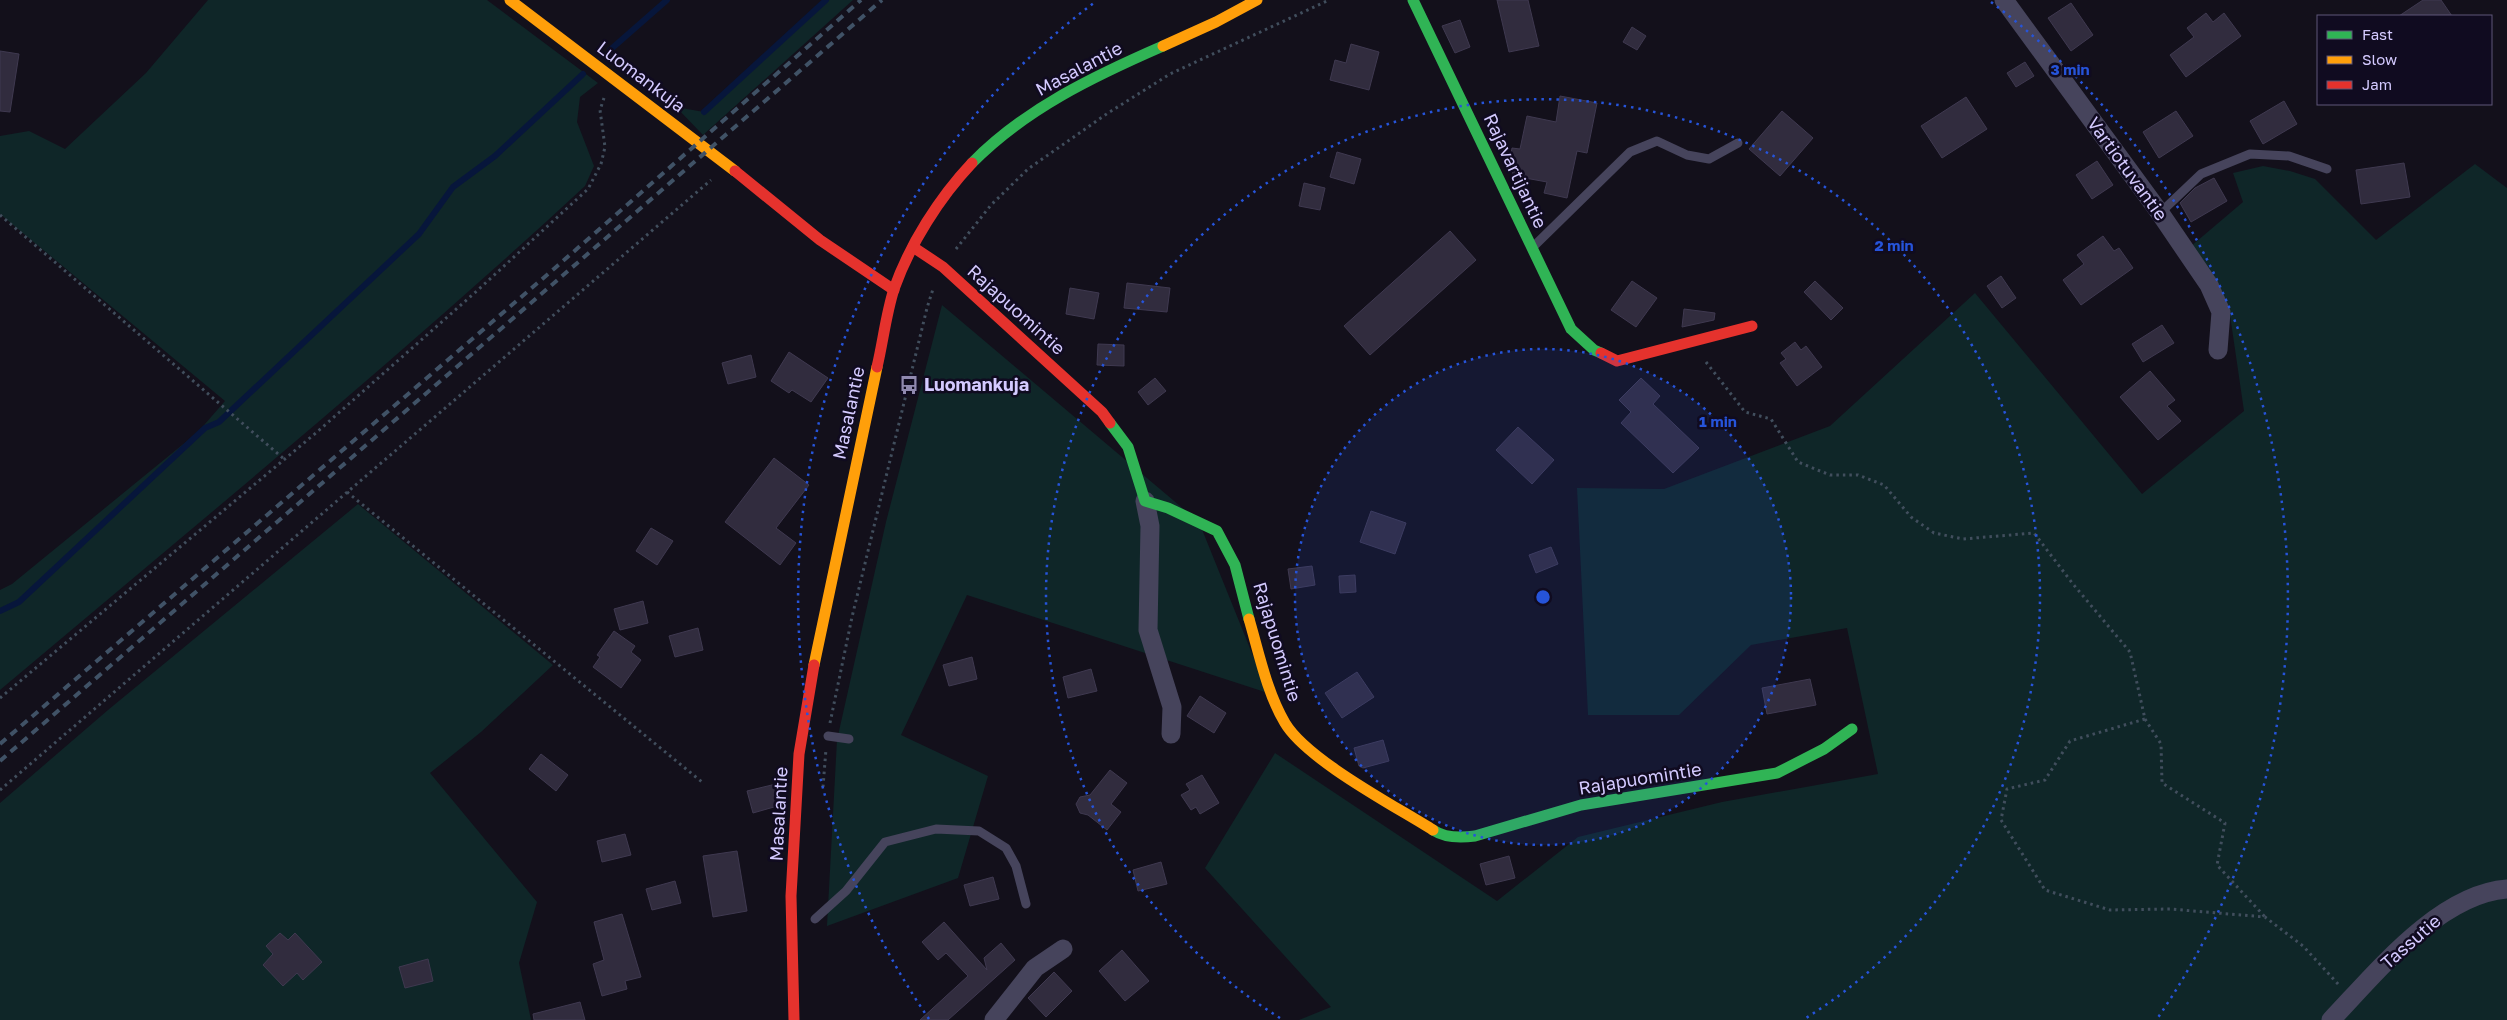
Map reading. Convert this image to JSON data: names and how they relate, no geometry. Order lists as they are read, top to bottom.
{
  "streets": {
    "street": [
      "Masalantie",
      "Luomankuja",
      "Vartiotuvantie",
      "Rajavartijantie",
      "Rajapuomintie",
      "Tassutie"
    ]
  },
  "crossings": [
    ["Masalantie", "Luomankuja"],
    ["Masalantie", "Rajapuomintie"]
  ],
  "places": {
    "bus stop": ["Luomankuja"]
  },
  "legend": ["Fast", "Slow", "Jam"],
  "rings": ["3 min", "2 min", "1 min"]
}
